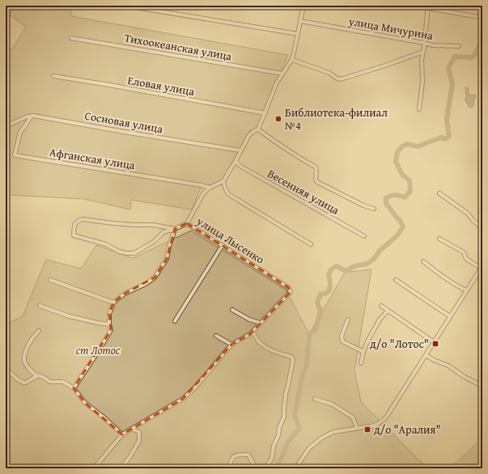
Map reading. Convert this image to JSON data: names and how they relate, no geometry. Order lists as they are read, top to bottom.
{
  "streets": {
    "street": [
      "улица Мичурина",
      "Тихоокеанская улица",
      "Еловая улица",
      "Сосновая улица",
      "Афганская улица",
      "Весенняя улица",
      "улица Лысенко"
    ]
  },
  "crossings": [
    ["Сосновая улица", "Афганская улица"],
    ["Афганская улица", "улица Лысенко"]
  ],
  "parks": ["ст Лотос"],
  "places": {
    "other": ["Библиотека-филиал №4"],
    "transit": ["д/о \"Лотос\"", "д/о \"Аралия\""]
  }
}
